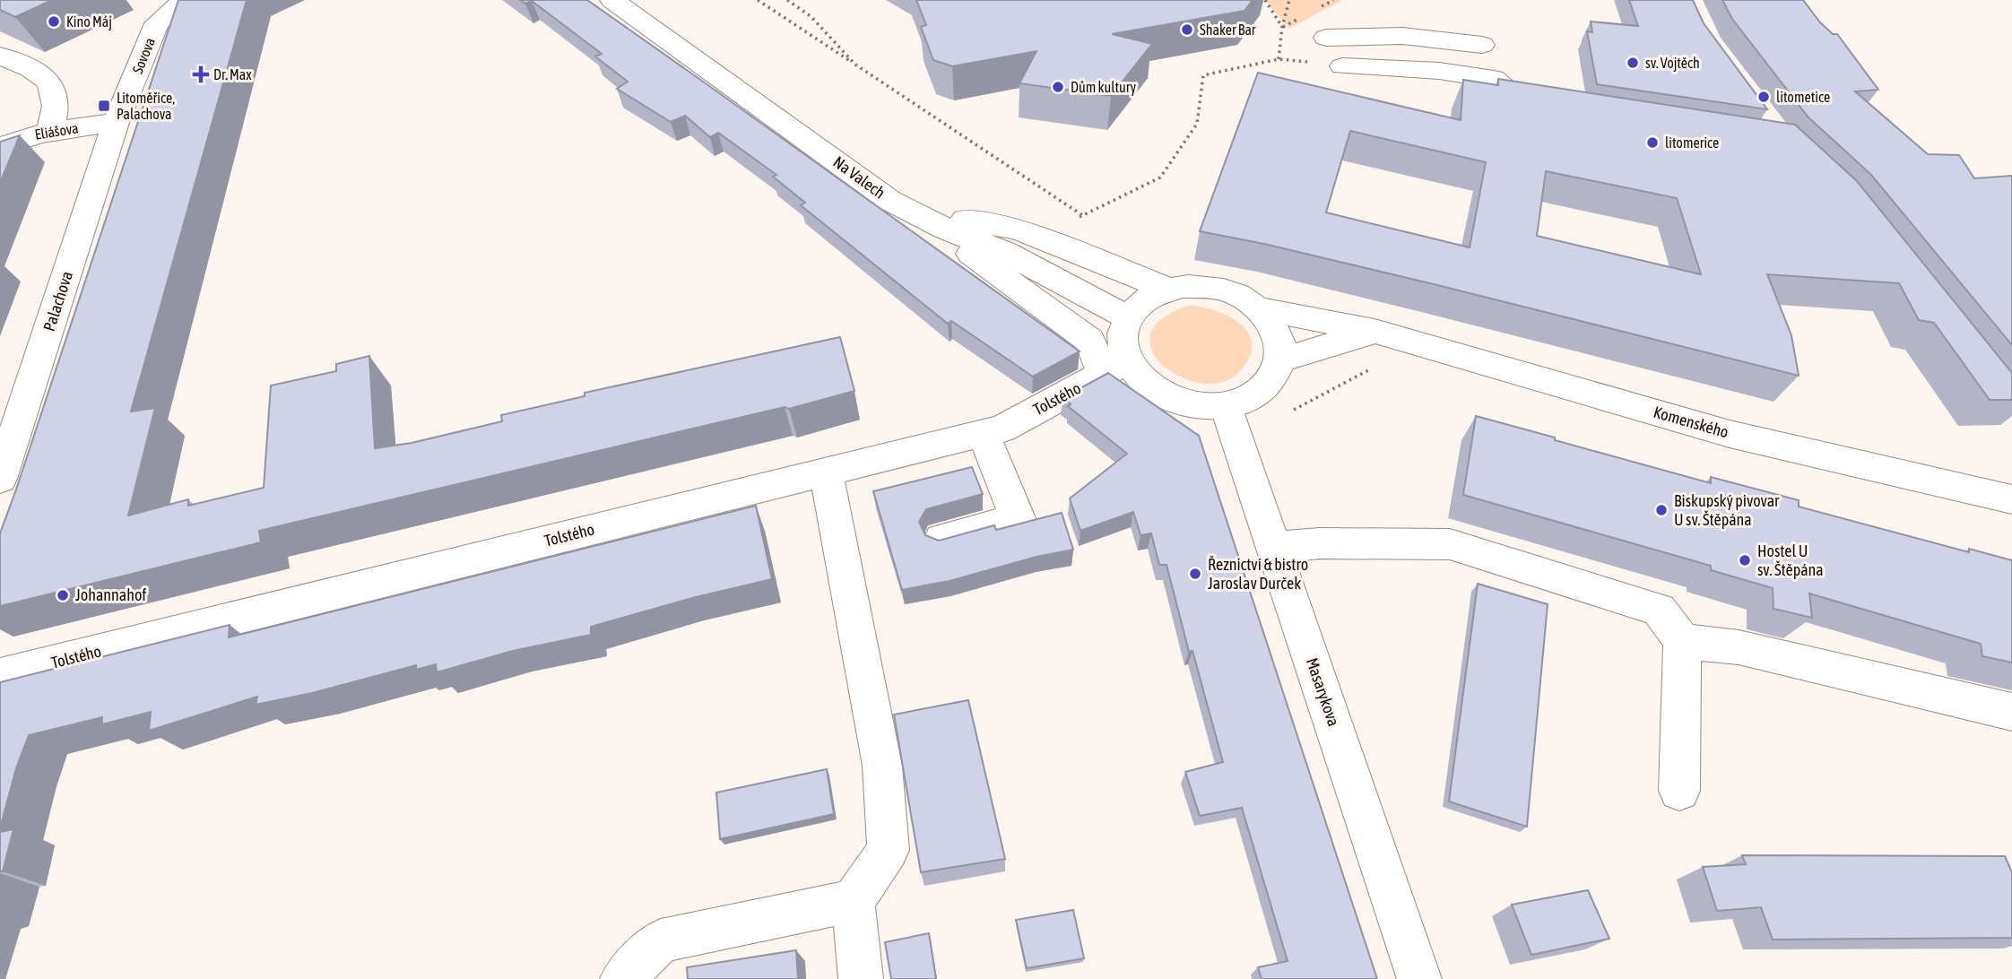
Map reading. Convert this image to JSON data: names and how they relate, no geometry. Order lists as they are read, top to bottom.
{
  "streets": {
    "main road": [
      "Sovova",
      "Eliášova",
      "Na Valech",
      "Palachova",
      "Tolstého",
      "Komenského",
      "Masarykova"
    ]
  },
  "crossings": [
    ["Sovova", "Eliášova"],
    ["Sovova", "Palachova"],
    ["Eliášova", "Palachova"],
    ["Na Valech", "Tolstého"],
    ["Na Valech", "Komenského"],
    ["Na Valech", "Masarykova"],
    ["Tolstého", "Komenského"],
    ["Tolstého", "Masarykova"],
    ["Komenského", "Masarykova"]
  ],
  "places": {
    "other": [
      "Kino Máj",
      "Shaker Bar",
      "sv. Vojtěch",
      "Dům kultury",
      "litometice",
      "litomerice",
      "Biskupský pivovar U sv. Štěpána",
      "Hostel U sv. Štěpána",
      "Řeznictví & bistro Jaroslav Durček",
      "Johannahof"
    ],
    "health": ["Dr. Max"],
    "transit": ["Litoměřice, Palachova"]
  }
}
